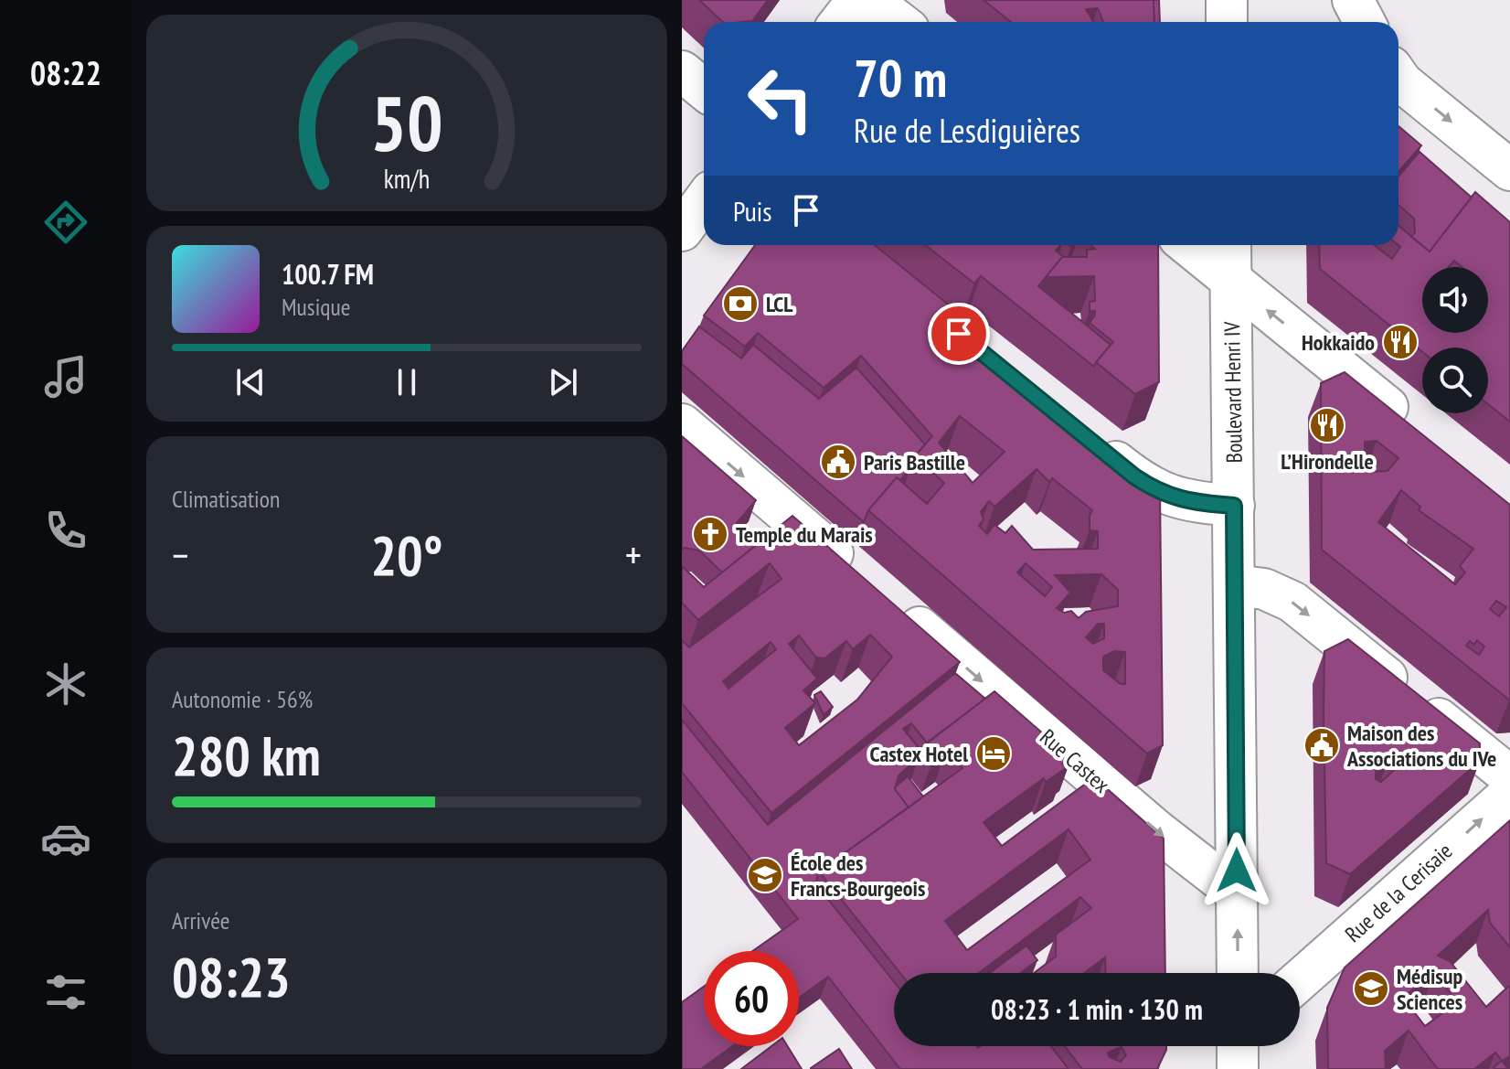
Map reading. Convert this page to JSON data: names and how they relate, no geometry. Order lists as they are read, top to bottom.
{
  "streets": {
    "street": ["Boulevard Henri IV", "Rue Castex", "Rue de la Cerisaie"]
  },
  "crossings": [
    ["Boulevard Henri IV", "Rue Castex"]
  ],
  "one_way": ["Rue de la Cerisaie"],
  "places": {
    "bank": ["LCL"],
    "restaurant": ["Hokkaido", "L’Hirondelle"],
    "public building": ["Paris Bastille", "Maison des Associations du IVe"],
    "church": ["Temple du Marais"],
    "hotel": ["Castex Hotel"],
    "school or university": ["École des Francs-Bourgeois", "Médisup Sciences"]
  },
  "page": {
    "tabs": "08:22",
    "turn": ["70 m", "Rue de Lesdiguières"],
    "then": "Puis",
    "song": ["100.7 FM", "Musique"],
    "tile": [
      "Climatisation",
      ["Autonomie · 56%", "280 km"],
      ["Arrivée", "08:23"]
    ],
    "heat": ["−", "20°", "+"],
    "limit": "60",
    "trip": "08:23 · 1 min · 130 m",
    "gauge": ["50", "km/h"]
  }
}
